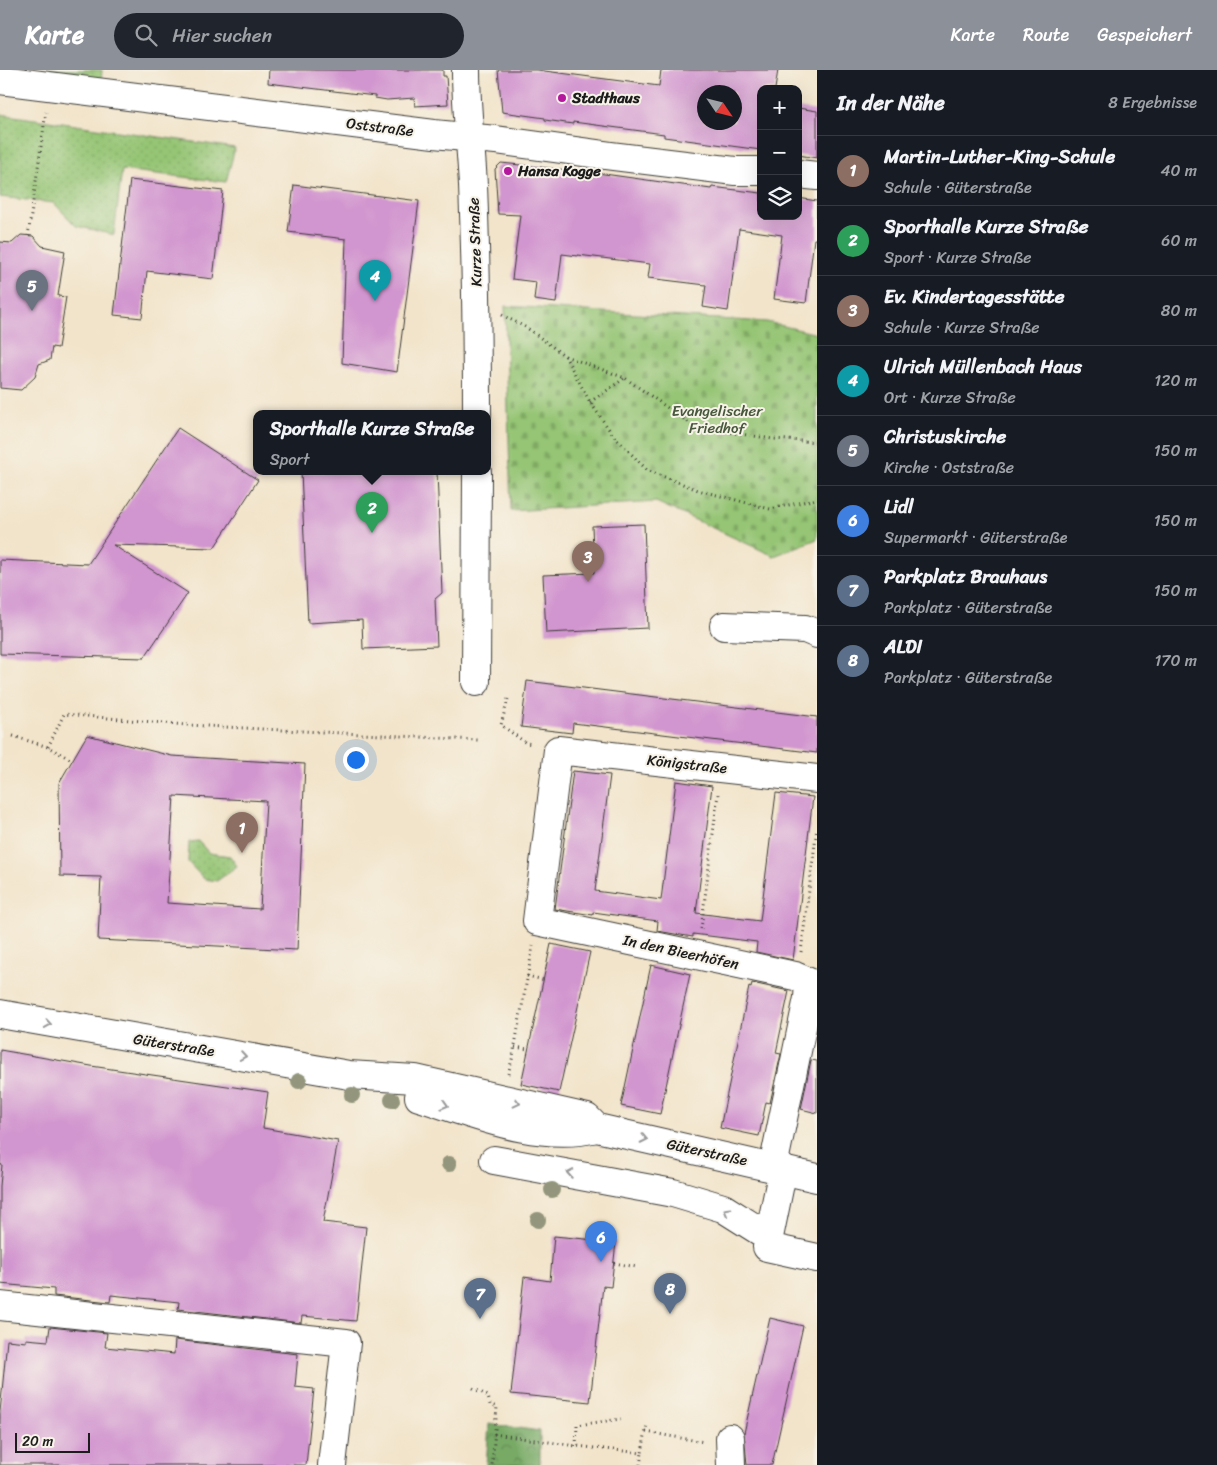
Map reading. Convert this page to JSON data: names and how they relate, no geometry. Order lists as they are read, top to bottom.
{
  "streets": {
    "street": [
      "Oststraße",
      "Kurze Straße",
      "Königstraße",
      "In den Bieerhöfen",
      "Güterstraße"
    ]
  },
  "crossings": [
    ["Oststraße", "Kurze Straße"],
    ["Königstraße", "In den Bieerhöfen"],
    ["In den Bieerhöfen", "Güterstraße"]
  ],
  "parks": ["Evangelischer Friedhof"],
  "places": ["Stadthaus", "Hansa Kogge"],
  "scale_bar": "20 m",
  "north": "bottom right",
  "page": {
    "header": "Karte",
    "search": "Hier suchen",
    "nav": ["Karte", "Route", "Gespeichert"],
    "heading": ["In der Nähe", "8 Ergebnisse"],
    "map_buttons": ["+", "−"],
    "list": [
      {
        "mark": "1",
        "name": "Martin-Luther-King-Schule",
        "note": "Schule · Güterstraße",
        "value": "40 m"
      },
      {
        "mark": "2",
        "name": "Sporthalle Kurze Straße",
        "note": "Sport · Kurze Straße",
        "value": "60 m"
      },
      {
        "mark": "3",
        "name": "Ev. Kindertagesstätte",
        "note": "Schule · Kurze Straße",
        "value": "80 m"
      },
      {
        "mark": "4",
        "name": "Ulrich Müllenbach Haus",
        "note": "Ort · Kurze Straße",
        "value": "120 m"
      },
      {
        "mark": "5",
        "name": "Christuskirche",
        "note": "Kirche · Oststraße",
        "value": "150 m"
      },
      {
        "mark": "6",
        "name": "Lidl",
        "note": "Supermarkt · Güterstraße",
        "value": "150 m"
      },
      {
        "mark": "7",
        "name": "Parkplatz Brauhaus",
        "note": "Parkplatz · Güterstraße",
        "value": "150 m"
      },
      {
        "mark": "8",
        "name": "ALDI",
        "note": "Parkplatz · Güterstraße",
        "value": "170 m"
      }
    ],
    "pins": [
      "4",
      "5",
      "2",
      "3",
      "1",
      "6",
      "8",
      "7"
    ],
    "popup": ["Sporthalle Kurze Straße", "Sport"],
    "scale": "20 m"
  }
}
